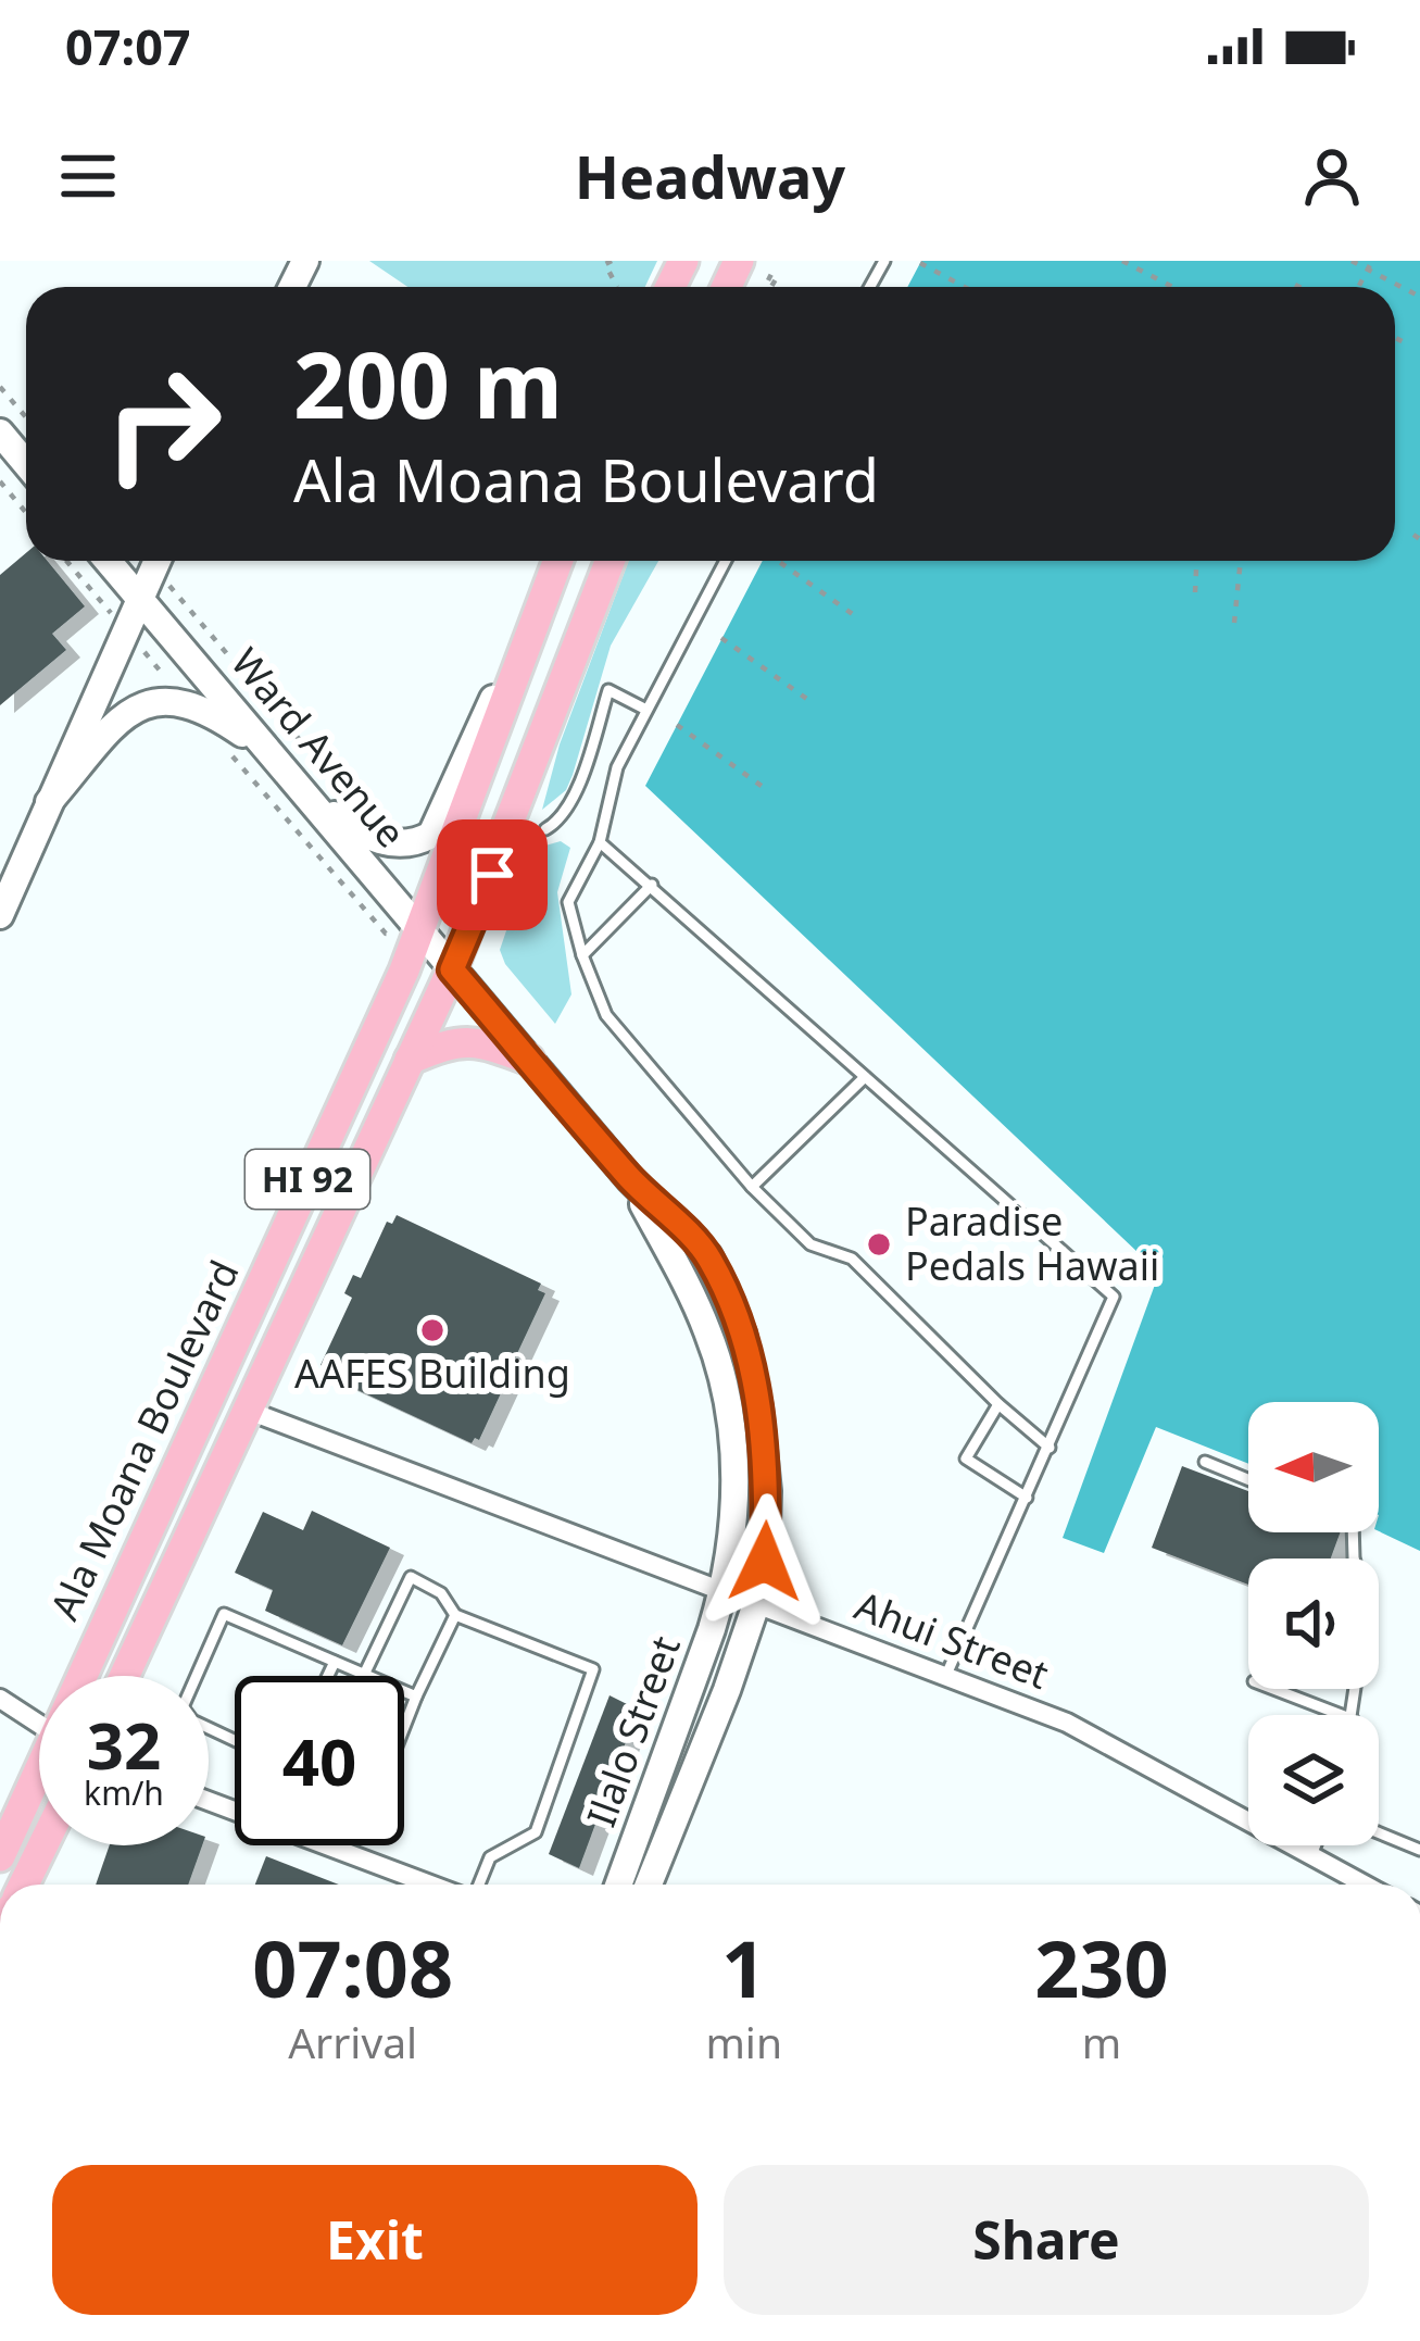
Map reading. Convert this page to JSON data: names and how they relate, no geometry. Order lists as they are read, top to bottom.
{
  "streets": {
    "main road": ["HI 92", "Ala Moana Boulevard"],
    "street": ["Ward Avenue", "Ahui Street", "Ilalo Street"]
  },
  "crossings": [
    ["Ward Avenue", "Ala Moana Boulevard"],
    ["Ward Avenue", "Ahui Street"],
    ["Ward Avenue", "Ilalo Street"],
    ["Ala Moana Boulevard", "Ahui Street"],
    ["Ahui Street", "Ilalo Street"]
  ],
  "places": ["Paradise Pedals Hawaii", "AAFES Building"],
  "north": "left",
  "page": {
    "status": "07:07",
    "header": "Headway",
    "turn": ["200 m", "Ala Moana Boulevard"],
    "speed": "32 km/h",
    "limit": "40",
    "eta": [
      "07:08",
      "Arrival",
      "1",
      "min",
      "230",
      "m"
    ],
    "buttons": ["Exit", "Share"]
  }
}
